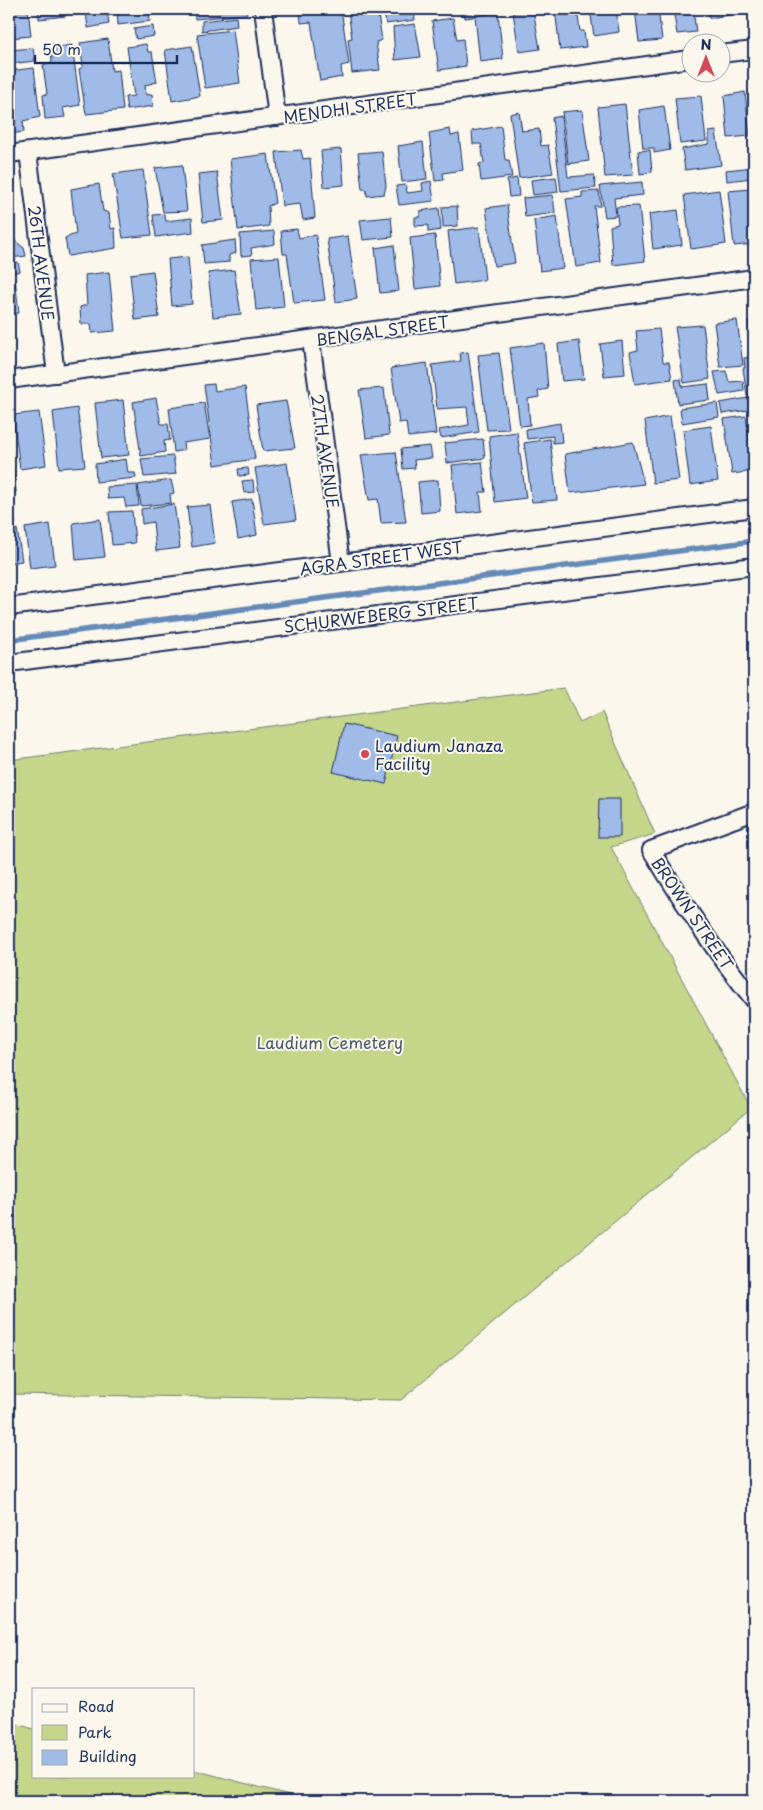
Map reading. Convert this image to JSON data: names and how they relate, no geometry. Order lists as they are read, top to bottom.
{
  "streets": {
    "street": [
      "MENDHI STREET",
      "26TH AVENUE",
      "BENGAL STREET",
      "27TH AVENUE",
      "AGRA STREET WEST",
      "SCHURWEBERG STREET",
      "BROWN STREET"
    ]
  },
  "crossings": [
    ["MENDHI STREET", "26TH AVENUE"],
    ["26TH AVENUE", "BENGAL STREET"],
    ["BENGAL STREET", "27TH AVENUE"],
    ["27TH AVENUE", "AGRA STREET WEST"]
  ],
  "parks": ["Laudium Cemetery"],
  "places": ["Laudium Janaza Facility"],
  "legend": ["Road", "Park", "Building"],
  "scale_bar": "50 m",
  "north": "top"
}
